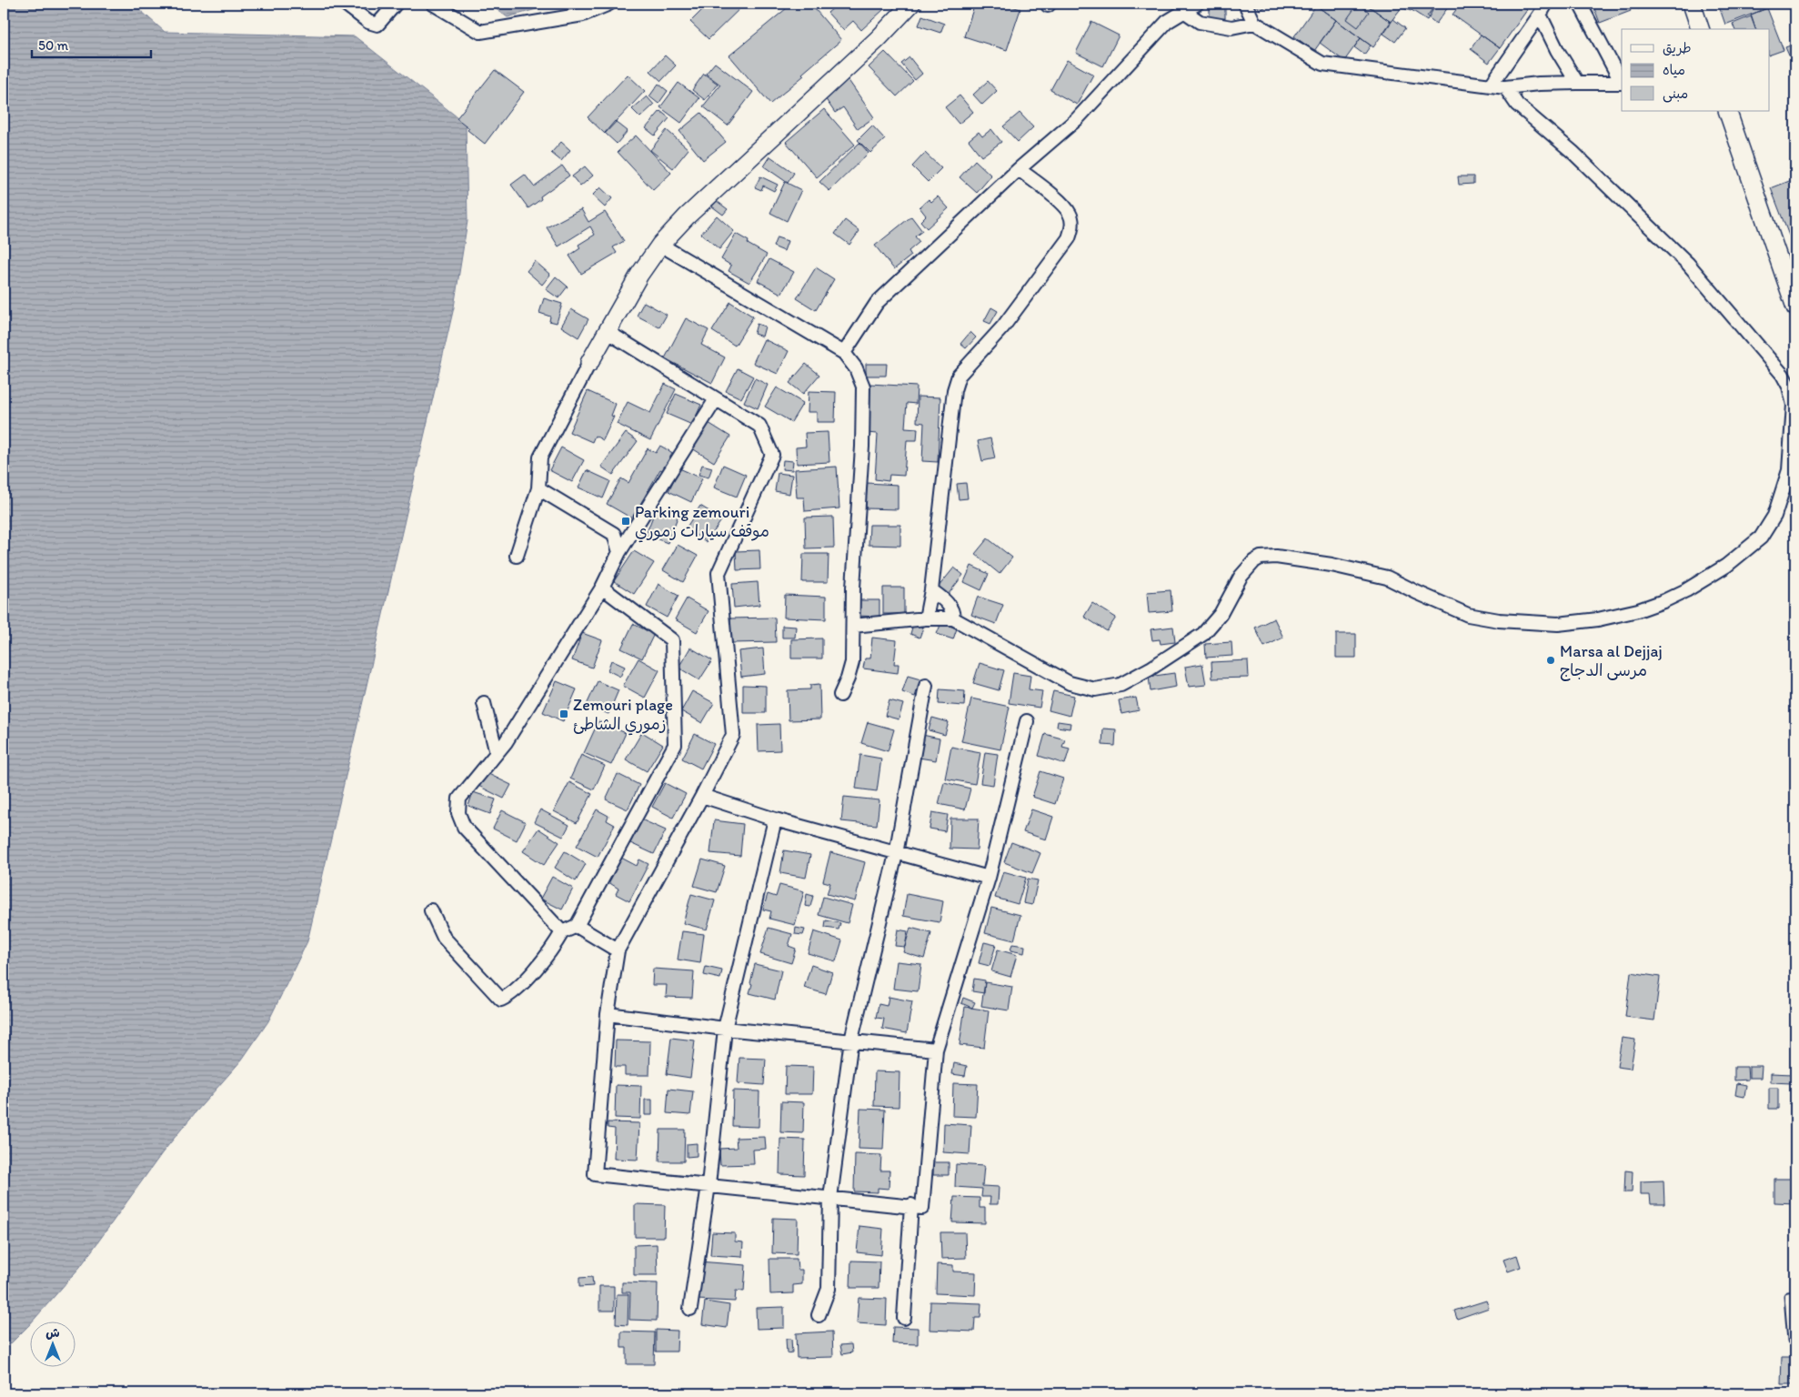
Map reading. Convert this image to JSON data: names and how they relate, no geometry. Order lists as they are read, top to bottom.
{
  "places": {
    "transit": ["Parking zemouri موقف سيارات زموري", "Zemouri plage زموري الشاطئ"],
    "other": ["Marsa al Dejjaj مرسى الدجاج"]
  },
  "legend": ["طريق", "مياه", "مبنى"],
  "scale_bar": "50 m",
  "north": "top"
}
